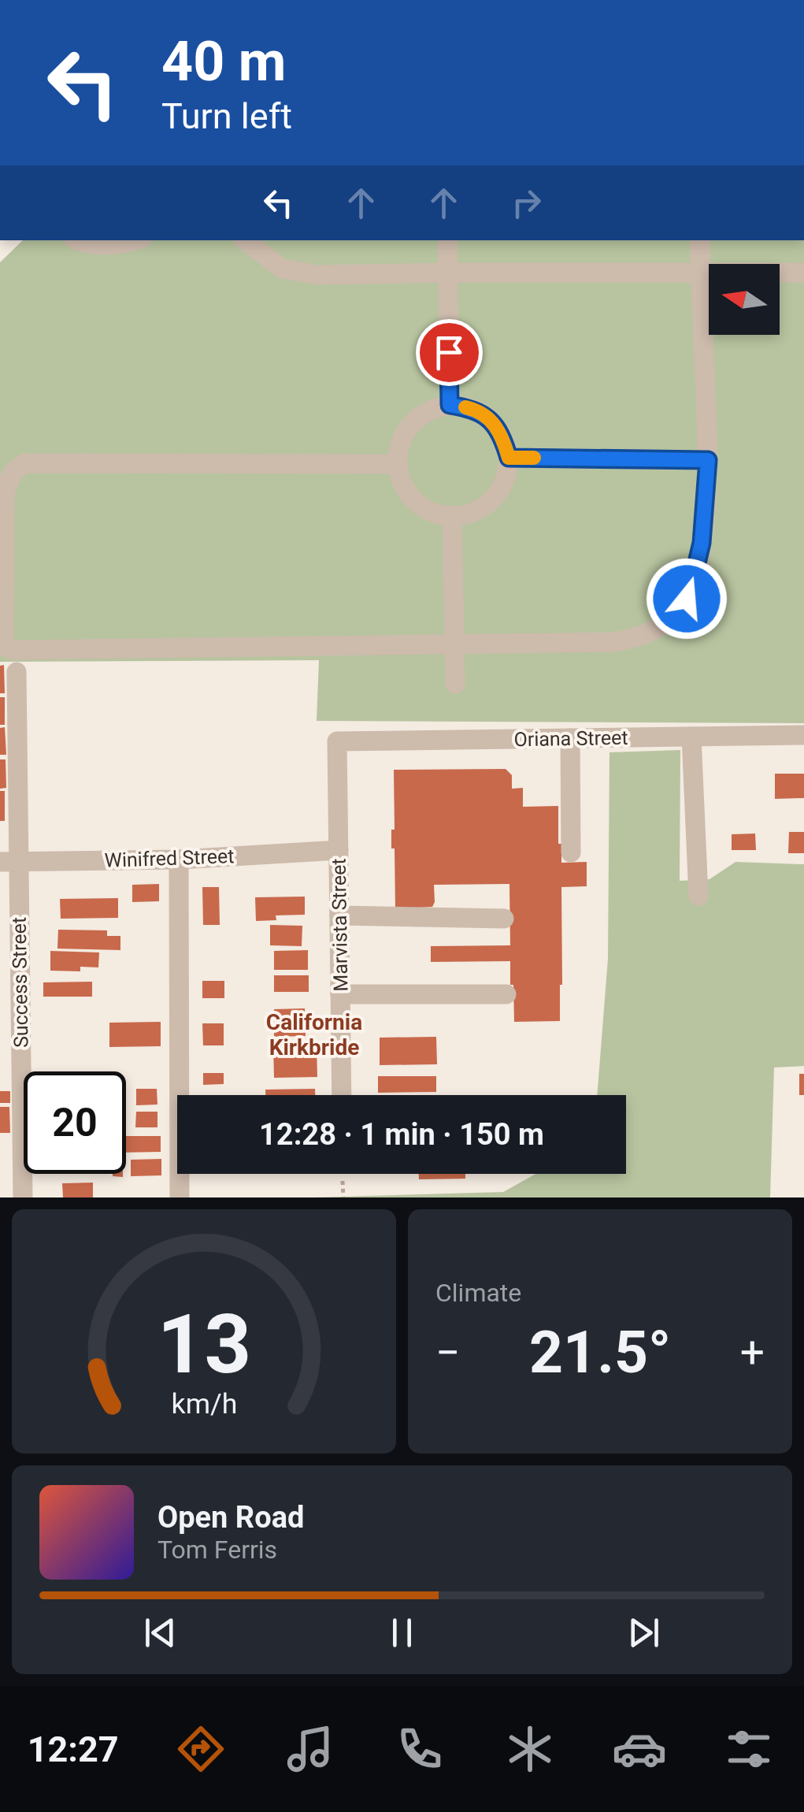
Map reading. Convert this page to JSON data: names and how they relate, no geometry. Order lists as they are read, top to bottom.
{
  "streets": {
    "street": [
      "Oriana Street",
      "Winifred Street",
      "Marvista Street",
      "Success Street"
    ]
  },
  "crossings": [
    ["Oriana Street", "Marvista Street"],
    ["Winifred Street", "Marvista Street"],
    ["Winifred Street", "Success Street"]
  ],
  "districts": ["California Kirkbride"],
  "north": "left",
  "page": {
    "turn": ["40 m", "Turn left"],
    "limit": "20",
    "trip": "12:28 · 1 min · 150 m",
    "tile": "Climate",
    "heat": ["−", "21.5°", "+"],
    "song": ["Open Road", "Tom Ferris"],
    "tabs": "12:27",
    "gauge": ["13", "km/h"]
  }
}
